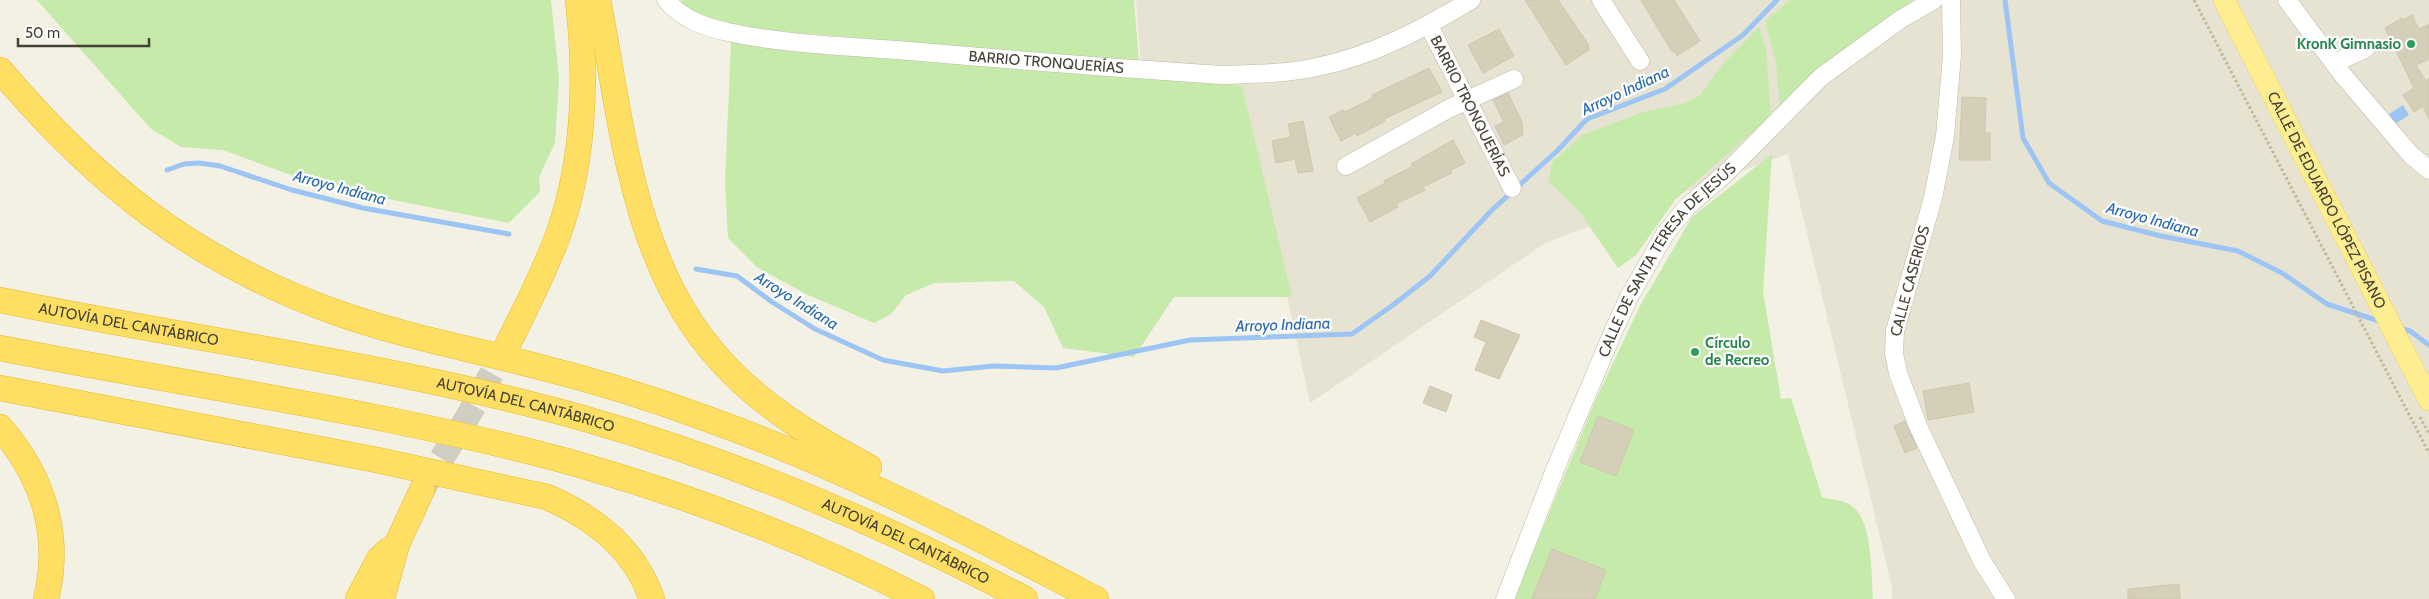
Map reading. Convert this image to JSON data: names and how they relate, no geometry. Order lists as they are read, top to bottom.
{
  "streets": {
    "highway": ["AUTOVÍA DEL CANTÁBRICO"],
    "main road": ["CALLE DE EDUARDO LÓPEZ PISANO"],
    "street": ["BARRIO TRONQUERÍAS", "CALLE DE SANTA TERESA DE JESÚS", "CALLE CASERIOS"]
  },
  "water": ["Arroyo Indiana"],
  "places": ["KronK Gimnasio", "Círculo de Recreo"],
  "scale_bar": "50 m"
}
